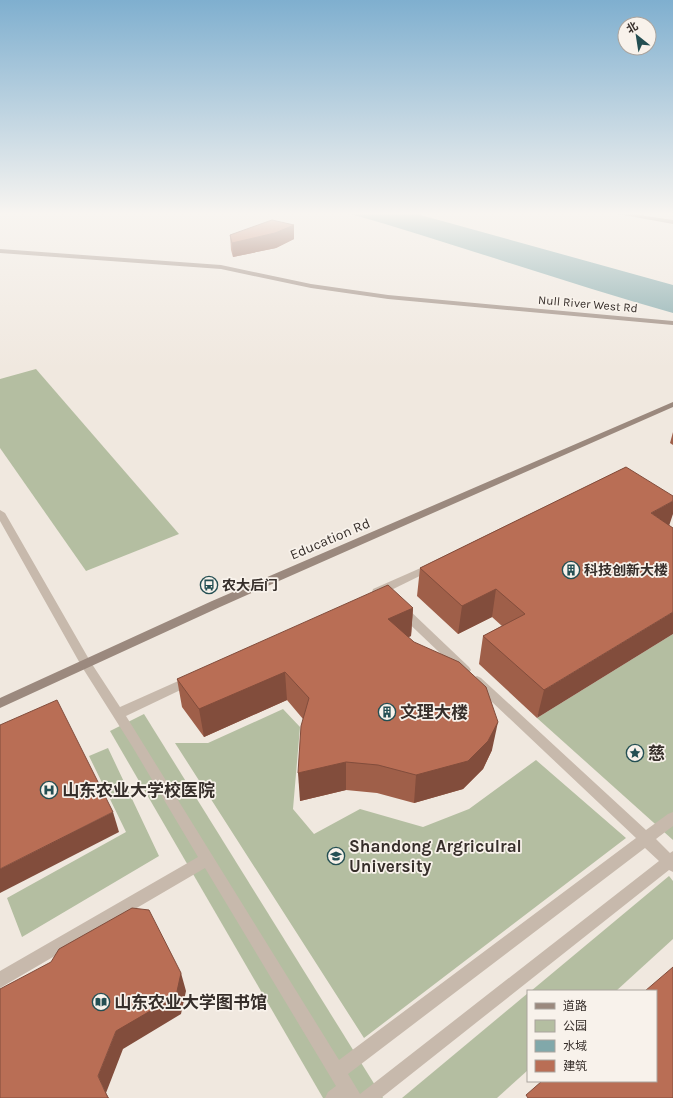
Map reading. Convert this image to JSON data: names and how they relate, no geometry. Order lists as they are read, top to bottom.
{
  "streets": {
    "street": ["Null River West Rd", "Education Rd"]
  },
  "places": {
    "building": ["科技创新大楼", "文理大楼"],
    "bus stop": ["农大后门"],
    "place": ["慈"],
    "hospital": ["山东农业大学校医院"],
    "school or university": ["Shandong Argriculral University"],
    "library": ["山东农业大学图书馆"]
  },
  "legend": [
    "道路",
    "公园",
    "水域",
    "建筑"
  ],
  "north": "top left"
}
